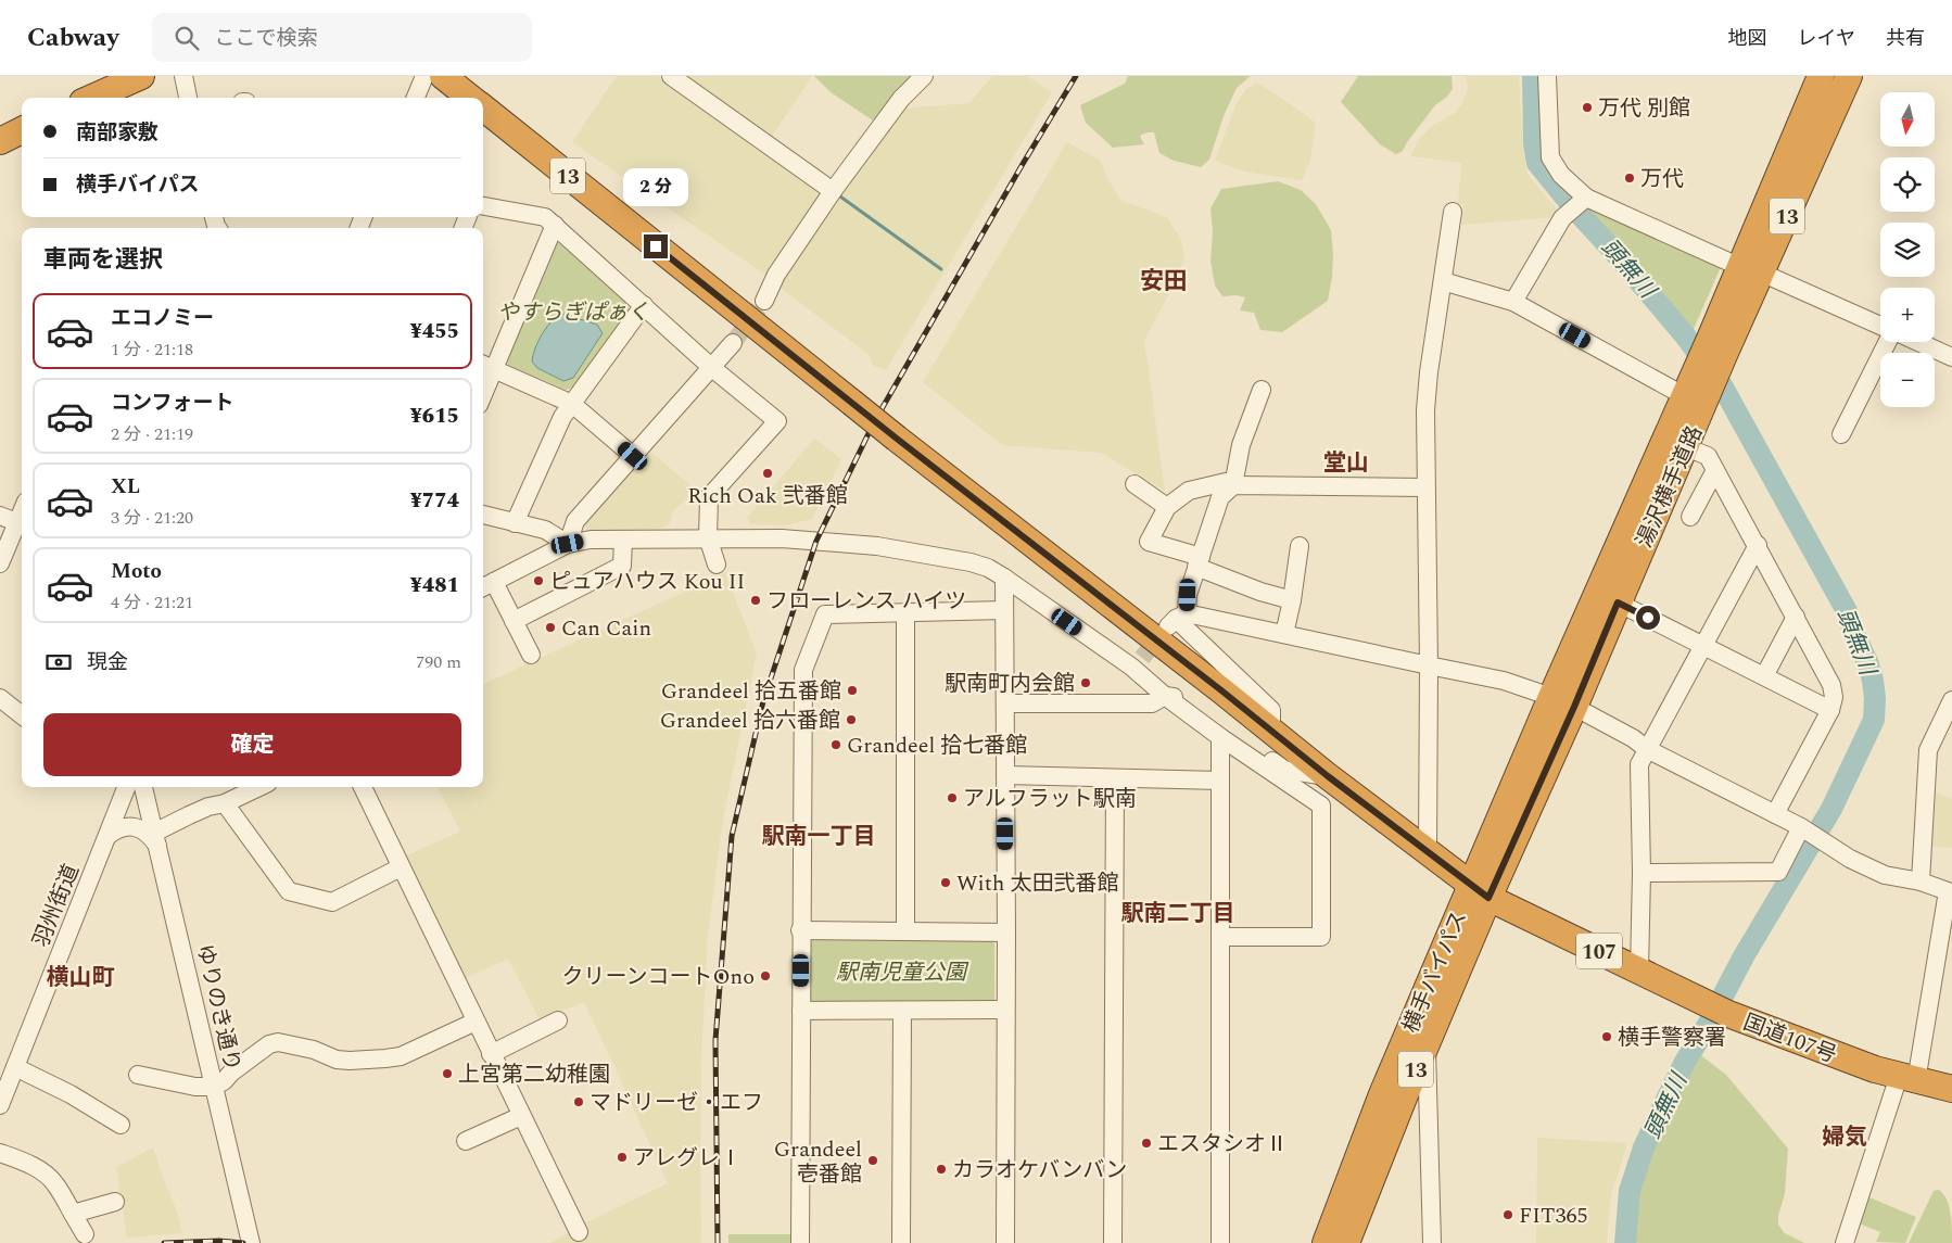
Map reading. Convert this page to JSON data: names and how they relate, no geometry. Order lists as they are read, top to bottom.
{
  "streets": {
    "highway": [
      "13",
      "湯沢横手道路",
      "107",
      "横手バイパス",
      "国道107号"
    ],
    "street": ["羽州街道", "ゆりのき通り"]
  },
  "crossings": [
    ["湯沢横手道路", "横手バイパス"],
    ["湯沢横手道路", "国道107号"],
    ["横手バイパス", "国道107号"]
  ],
  "districts": [
    "安田",
    "堂山",
    "駅南一丁目",
    "駅南二丁目",
    "横山町",
    "婦気"
  ],
  "water": ["頭無川"],
  "parks": ["やすらぎぱぁく", "駅南児童公園"],
  "places": [
    "万代 別館",
    "万代",
    "Rich Oak 弐番館",
    "ピュアハウス Kou II",
    "フローレンス ハイツ",
    "Can Cain",
    "駅南町内会館",
    "Grandeel 拾五番館",
    "Grandeel 拾六番館",
    "Grandeel 拾七番館",
    "アルフラット駅南",
    "With 太田弐番館",
    "クリーンコートOno",
    "横手警察署",
    "上宮第二幼稚園",
    "マドリーゼ・エフ",
    "エスタシオⅡ",
    "アレグレⅠ",
    "Grandeel 壱番館",
    "カラオケバンバン",
    "FIT365"
  ],
  "north": "bottom",
  "page": {
    "header": "Cabway",
    "search": "ここで検索",
    "nav": ["地図", "レイヤ", "共有"],
    "map_buttons": ["+", "−"],
    "banner": ["南部家敷", "横手バイパス"],
    "bubble": "2 分",
    "heading": "車両を選択",
    "list": [
      {
        "name": "エコノミー",
        "note": "1 分 · 21:18",
        "value": "¥455"
      },
      {
        "name": "コンフォート",
        "note": "2 分 · 21:19",
        "value": "¥615"
      },
      {
        "name": "XL",
        "note": "3 分 · 21:20",
        "value": "¥774"
      },
      {
        "name": "Moto",
        "note": "4 分 · 21:21",
        "value": "¥481"
      }
    ],
    "pay": ["現金", "790 m"],
    "buttons": "確定"
  }
}
